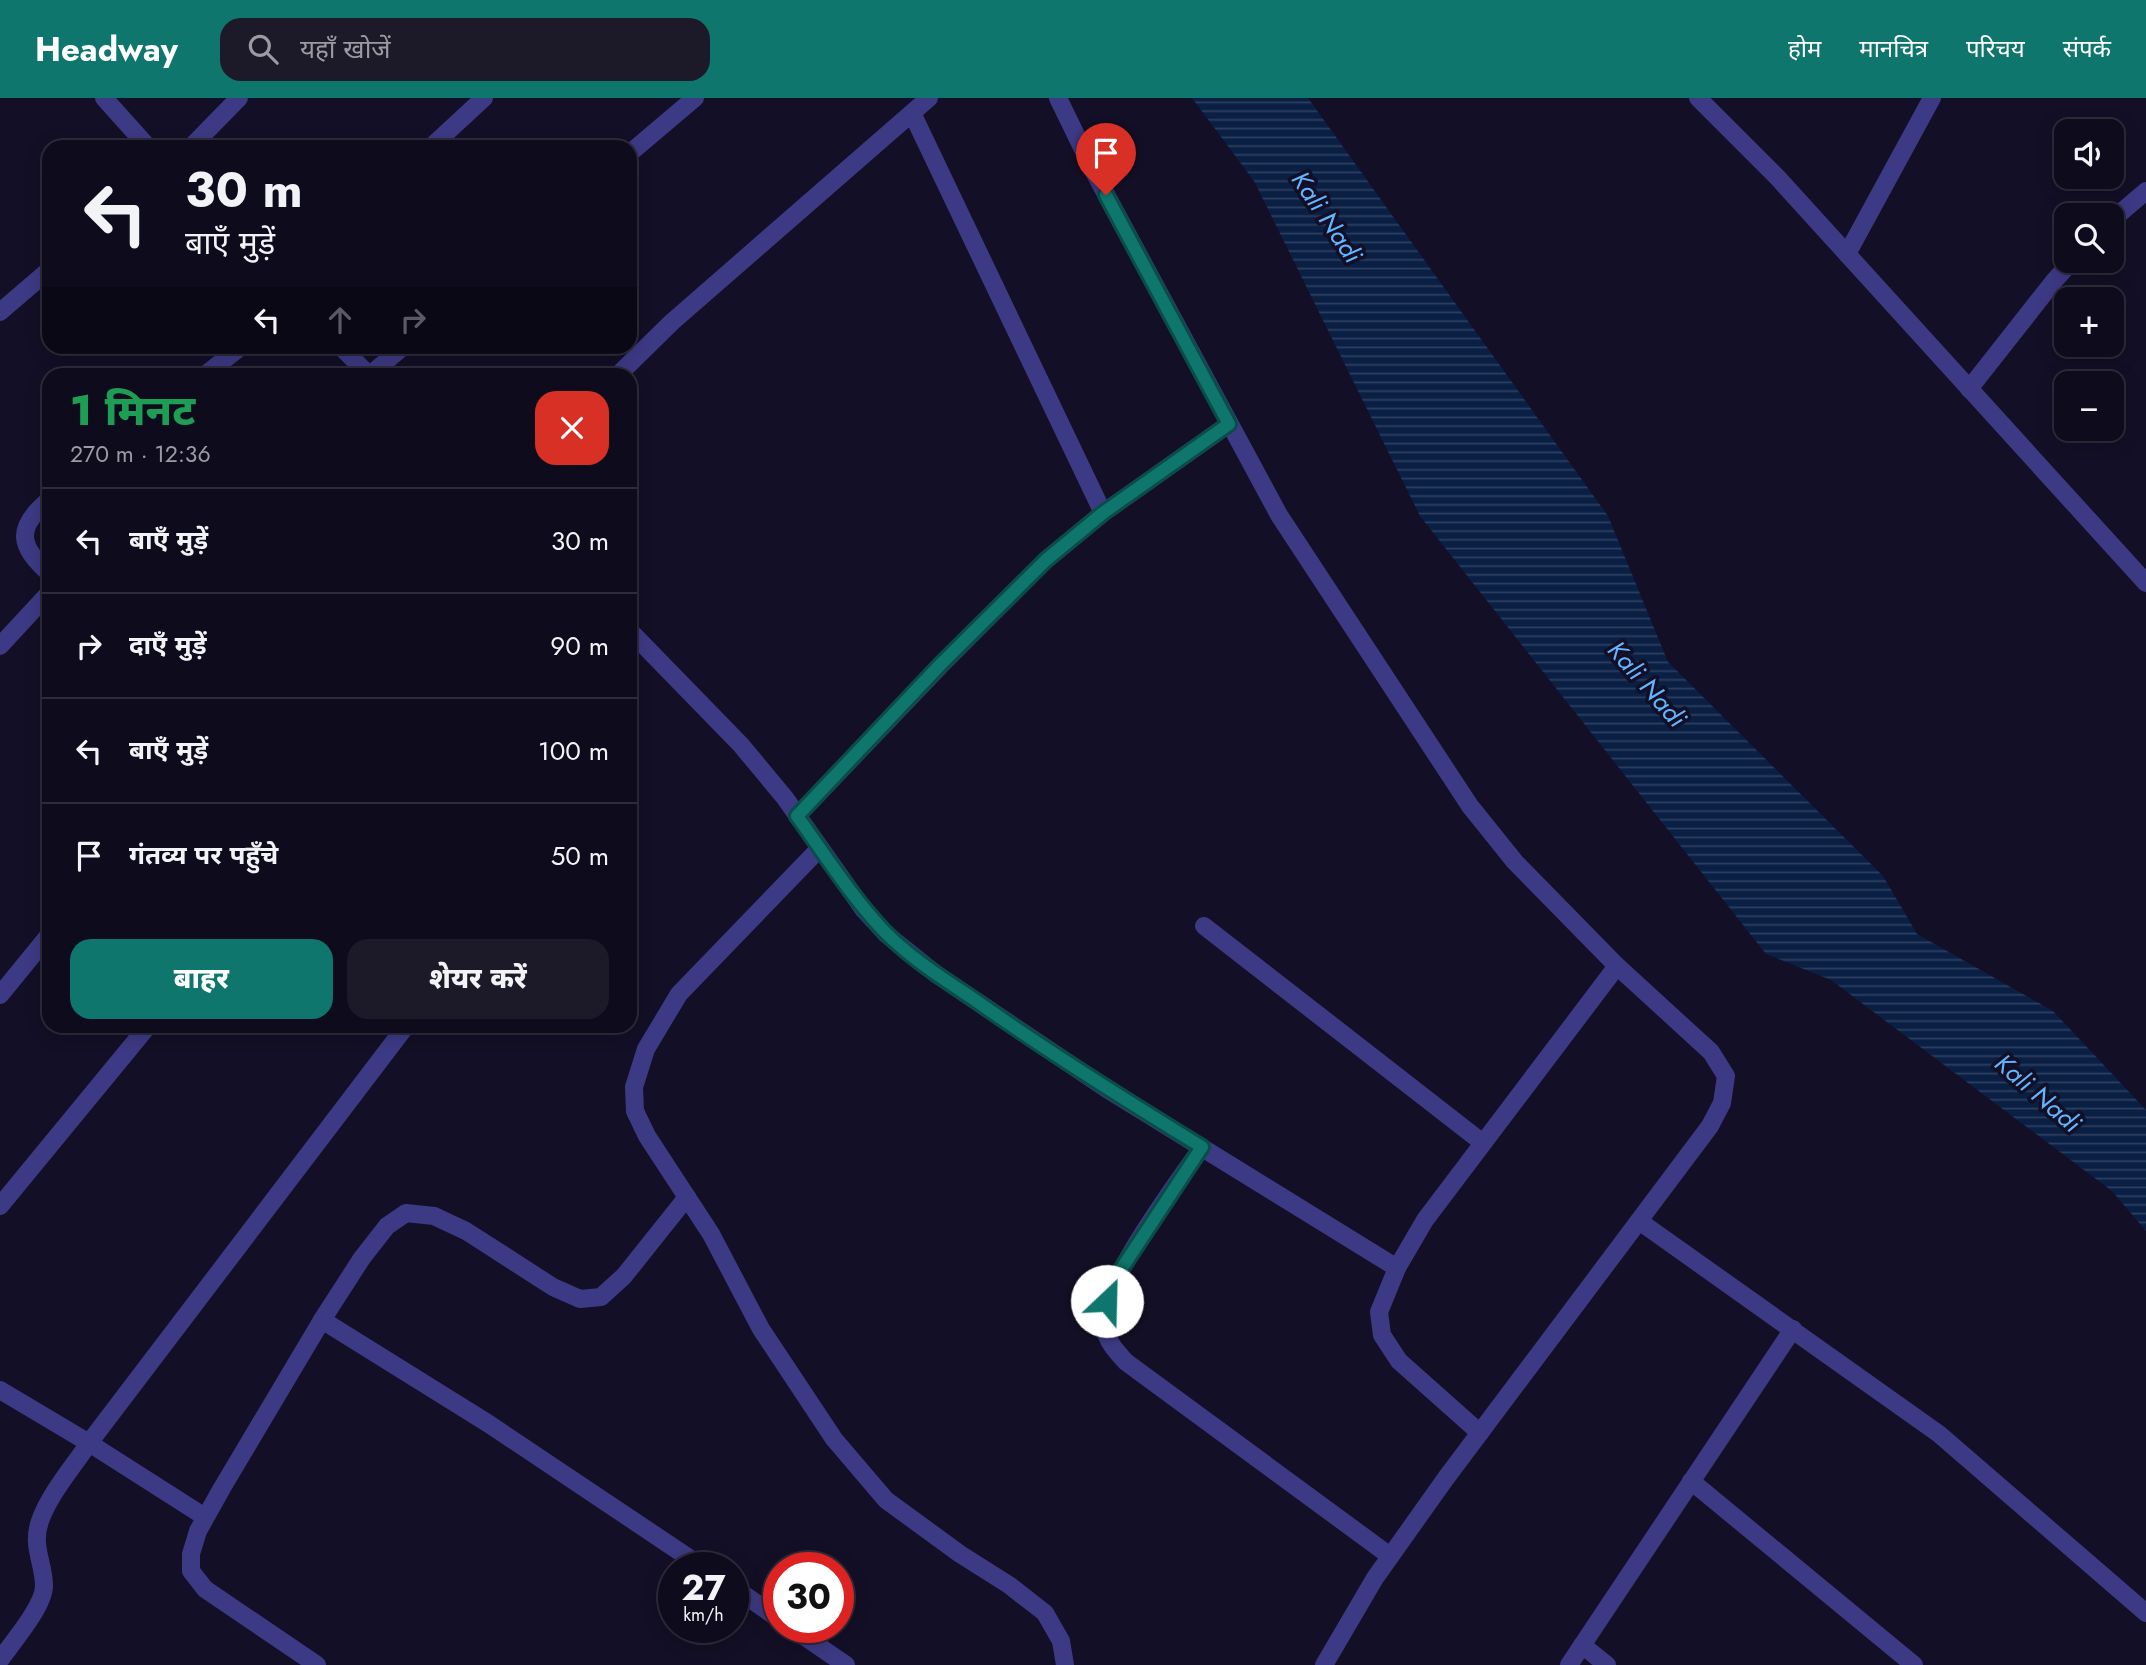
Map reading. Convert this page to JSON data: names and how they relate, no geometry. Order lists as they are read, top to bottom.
{
  "water": ["Kali Nadi"],
  "page": {
    "header": "Headway",
    "search": "यहाँ खोजें",
    "nav": [
      "होम",
      "मानचित्र",
      "परिचय",
      "संपर्क"
    ],
    "map_buttons": ["+", "−"],
    "turn": ["30 m", "बाएँ मुड़ें"],
    "heading": ["1 मिनट", "270 m · 12:36"],
    "list": [
      {
        "name": "बाएँ मुड़ें",
        "value": "30 m"
      },
      {
        "name": "दाएँ मुड़ें",
        "value": "90 m"
      },
      {
        "name": "बाएँ मुड़ें",
        "value": "100 m"
      },
      {
        "name": "गंतव्य पर पहुँचे",
        "value": "50 m"
      }
    ],
    "buttons": ["बाहर", "शेयर करें"],
    "speed": "27 km/h",
    "limit": "30"
  }
}
